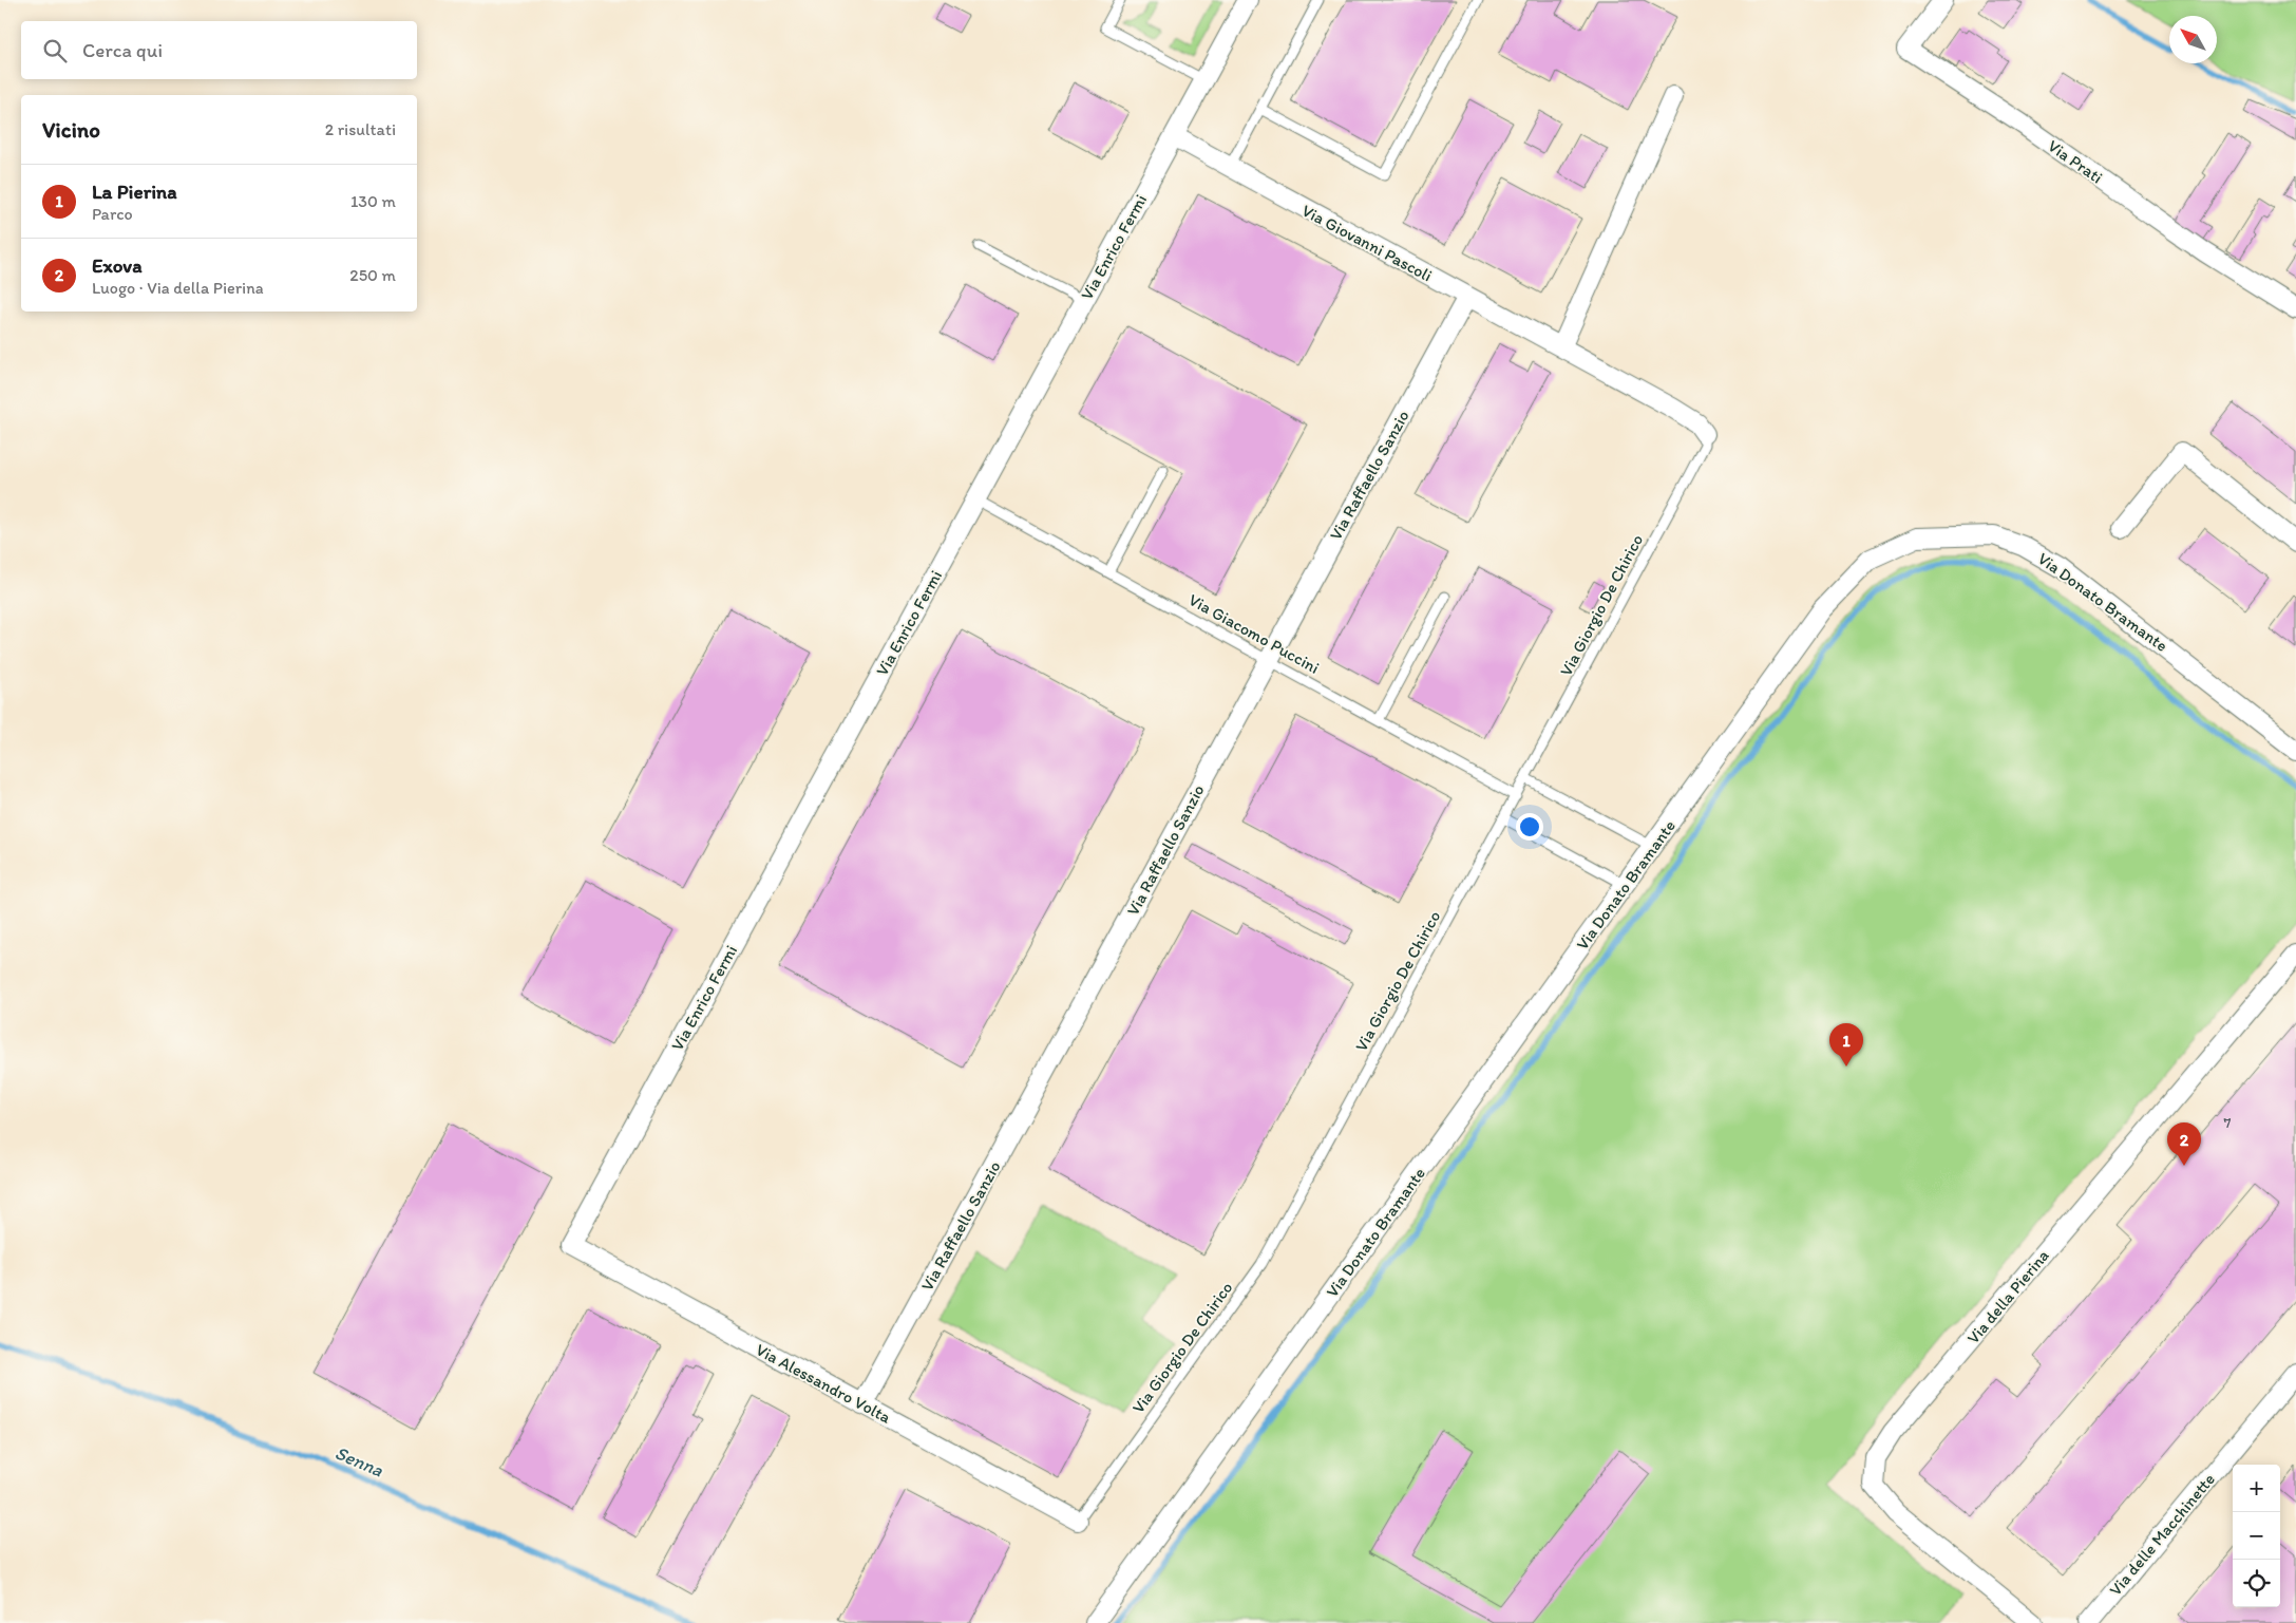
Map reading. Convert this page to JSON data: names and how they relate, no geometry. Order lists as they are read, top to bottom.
{
  "streets": {
    "street": [
      "Via Prati",
      "Via Giovanni Pascoli",
      "Via Enrico Fermi",
      "Via Raffaello Sanzio",
      "Via Donato Bramante",
      "Via della Pierina",
      "Via Alessandro Volta",
      "Via delle Macchinette"
    ],
    "lane": ["Via Giorgio De Chirico", "Via Giacomo Puccini"]
  },
  "crossings": [
    ["Via Giovanni Pascoli", "Via Enrico Fermi"],
    ["Via Giovanni Pascoli", "Via Raffaello Sanzio"],
    ["Via Giovanni Pascoli", "Via Giorgio De Chirico"],
    ["Via Enrico Fermi", "Via Giacomo Puccini"],
    ["Via Enrico Fermi", "Via Alessandro Volta"],
    ["Via Raffaello Sanzio", "Via Giacomo Puccini"],
    ["Via Raffaello Sanzio", "Via Alessandro Volta"],
    ["Via Giorgio De Chirico", "Via Giacomo Puccini"],
    ["Via Giorgio De Chirico", "Via Alessandro Volta"]
  ],
  "water": ["Senna"],
  "house_numbers": ["7"],
  "north": "top left",
  "page": {
    "search": "Cerca qui",
    "heading": ["Vicino", "2 risultati"],
    "list": [
      {
        "mark": "1",
        "name": "La Pierina",
        "note": "Parco",
        "value": "130 m"
      },
      {
        "mark": "2",
        "name": "Exova",
        "note": "Luogo · Via della Pierina",
        "value": "250 m"
      }
    ],
    "pins": ["1", "2"],
    "map_buttons": ["+", "−"]
  }
}
